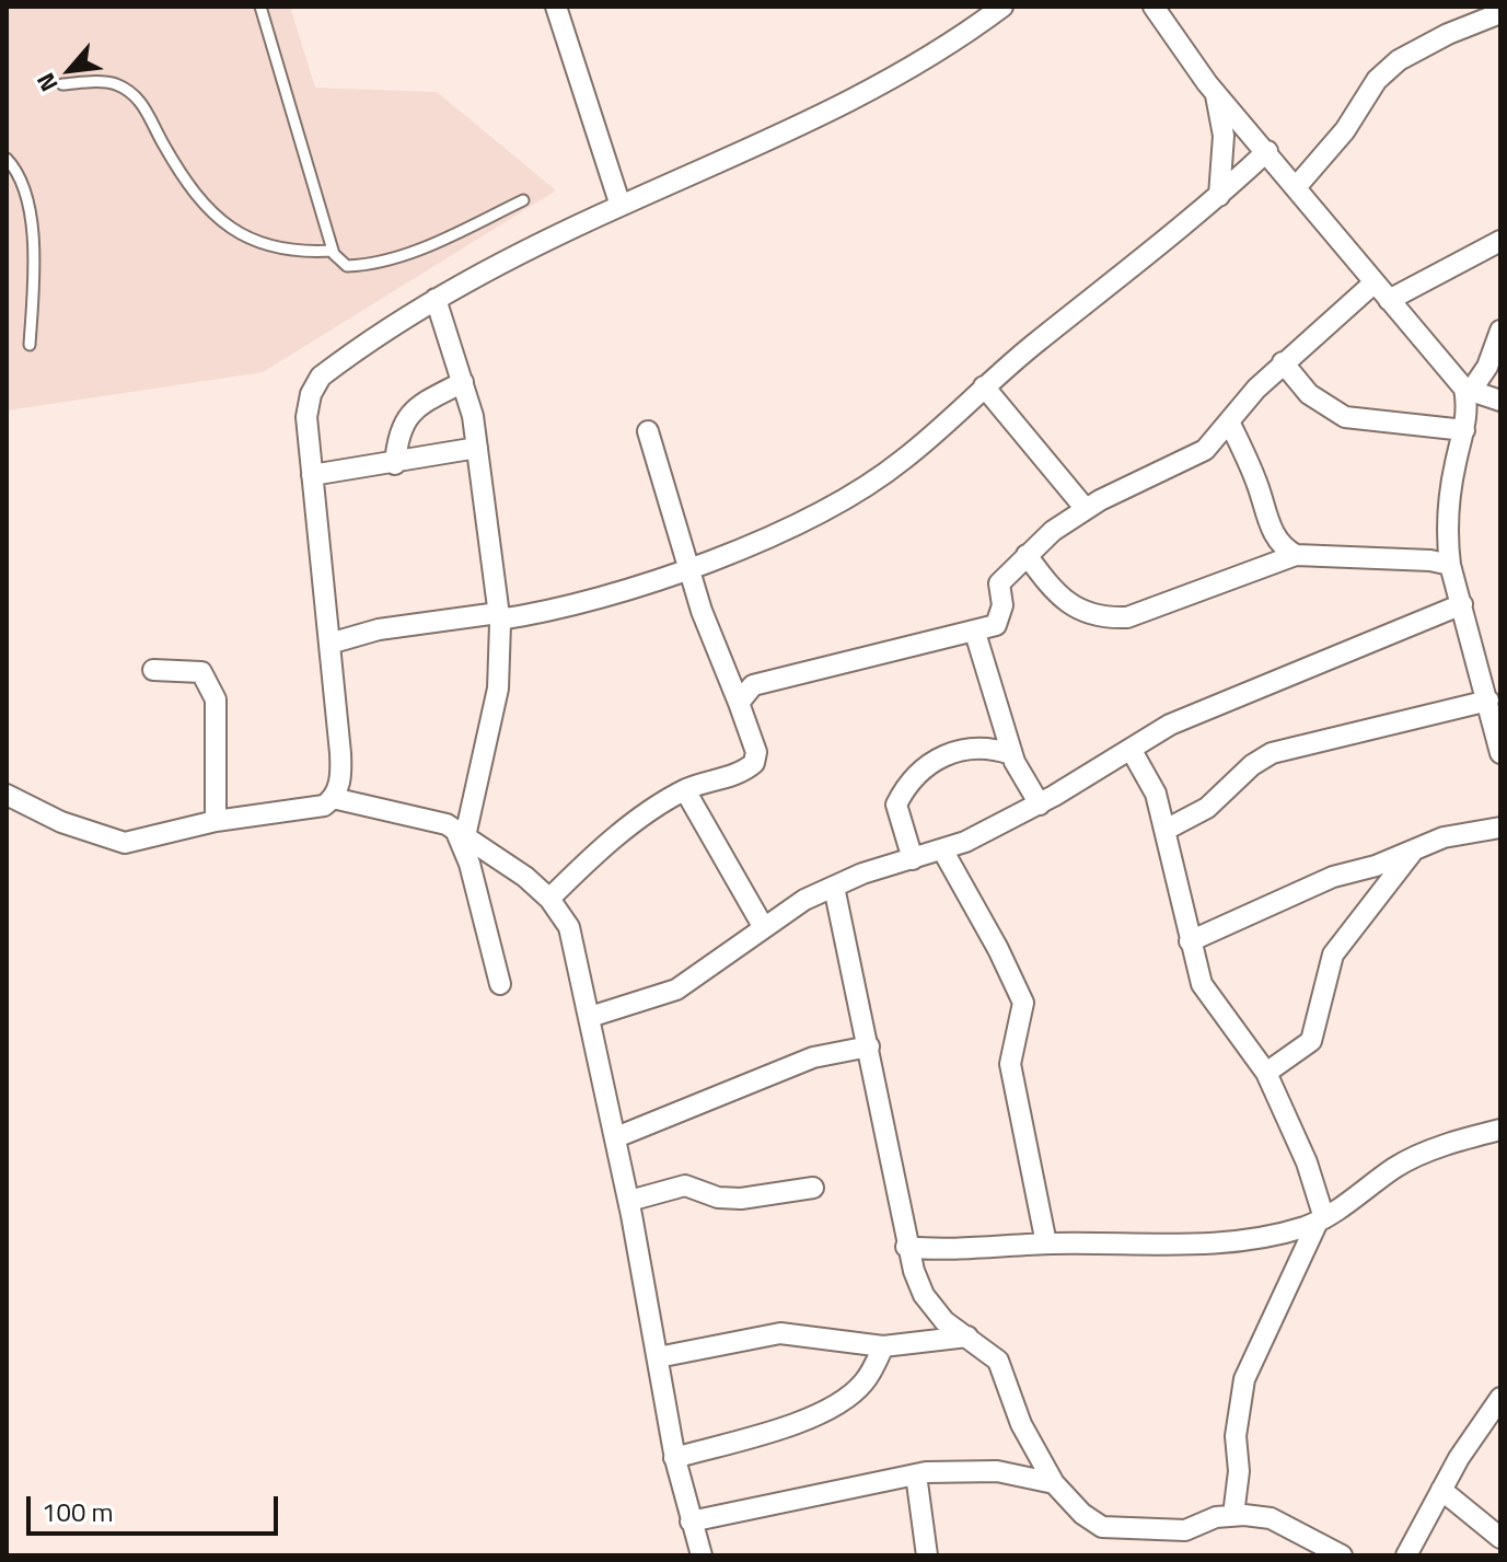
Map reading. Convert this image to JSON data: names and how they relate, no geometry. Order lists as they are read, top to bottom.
{
  "scale_bar": "100 m",
  "north": "bottom left"
}
